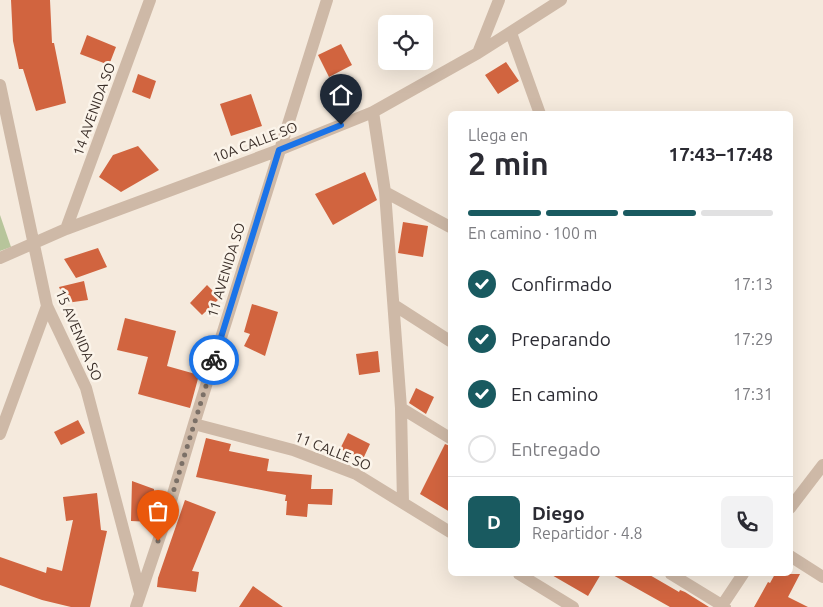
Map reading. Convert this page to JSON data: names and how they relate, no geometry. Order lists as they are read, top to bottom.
{
  "streets": {
    "street": [
      "14 AVENIDA SO",
      "10A CALLE SO",
      "11 AVENIDA SO",
      "15 AVENIDA SO",
      "11 CALLE SO"
    ]
  },
  "crossings": [
    ["14 AVENIDA SO", "10A CALLE SO"],
    ["10A CALLE SO", "11 AVENIDA SO"],
    ["10A CALLE SO", "15 AVENIDA SO"],
    ["11 AVENIDA SO", "15 AVENIDA SO"],
    ["11 AVENIDA SO", "11 CALLE SO"]
  ],
  "page": {
    "heading": ["2 min", "Llega en", "17:43–17:48"],
    "panel": ["Diego", "Repartidor · 4.8"],
    "bar": "En camino · 100 m",
    "list": [
      ["Confirmado", "17:13"],
      ["Preparando", "17:29"],
      ["En camino", "17:31"],
      "Entregado"
    ],
    "round": "D"
  }
}
